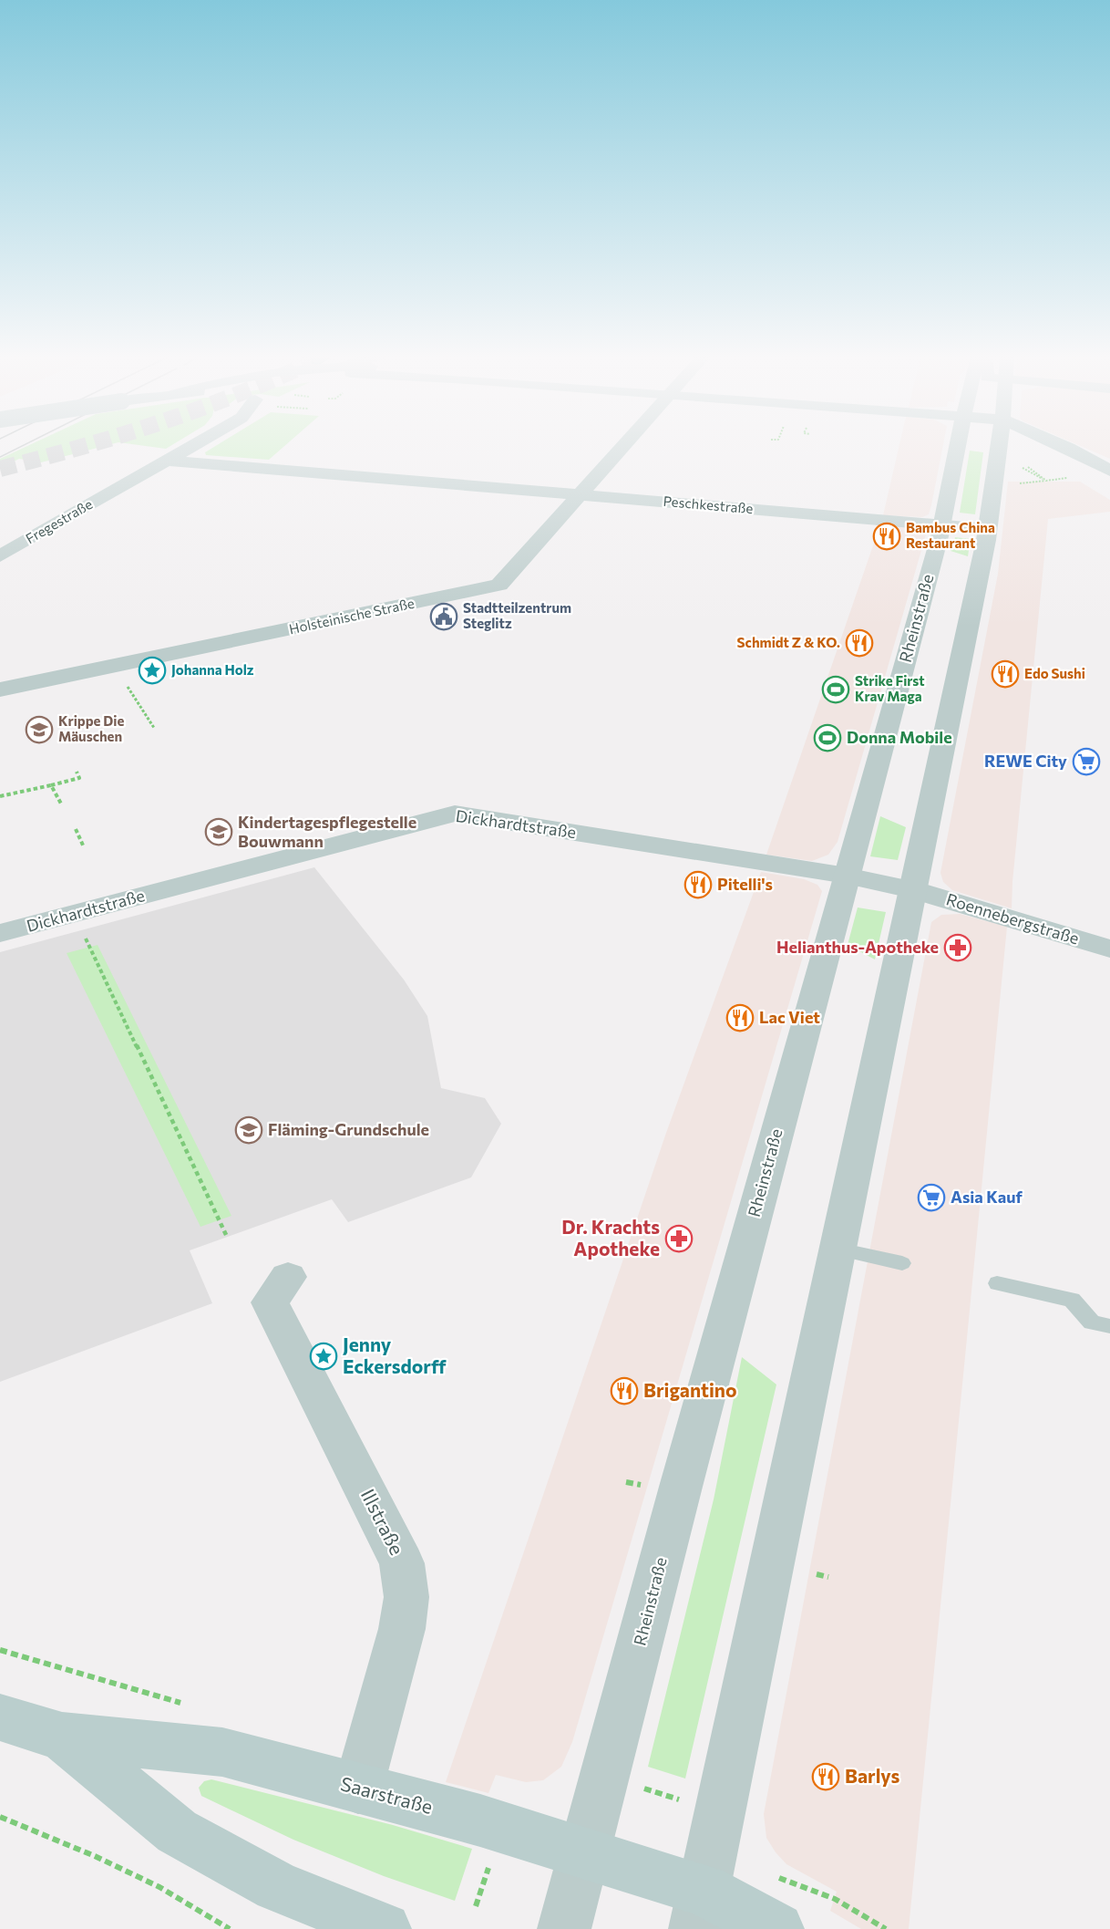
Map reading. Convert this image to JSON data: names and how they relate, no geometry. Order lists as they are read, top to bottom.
{
  "streets": {
    "main road": ["Saarstraße"],
    "street": [
      "Peschkestraße",
      "Fregestraße",
      "Holsteinische Straße",
      "Rheinstraße",
      "Dickhardtstraße",
      "Roennebergstraße",
      "Illstraße"
    ]
  },
  "crossings": [
    ["Peschkestraße", "Fregestraße"],
    ["Peschkestraße", "Holsteinische Straße"],
    ["Peschkestraße", "Rheinstraße"],
    ["Rheinstraße", "Dickhardtstraße"],
    ["Rheinstraße", "Saarstraße"],
    ["Dickhardtstraße", "Roennebergstraße"],
    ["Illstraße", "Saarstraße"]
  ],
  "places": {
    "restaurant": [
      "Bambus China Restaurant",
      "Schmidt Z & KO.",
      "Edo Sushi",
      "Pitelli's",
      "Lac Viet",
      "Brigantino",
      "Barlys"
    ],
    "public building": ["Stadtteilzentrum Steglitz"],
    "place": ["Johanna Holz", "Jenny Eckersdorff"],
    "sports": ["Strike First Krav Maga", "Donna Mobile"],
    "school or university": ["Krippe Die Mäuschen", "Kindertagespflegestelle Bouwmann", "Fläming-Grundschule"],
    "supermarket": ["REWE City", "Asia Kauf"],
    "pharmacy": ["Helianthus-Apotheke", "Dr. Krachts Apotheke"]
  }
}
